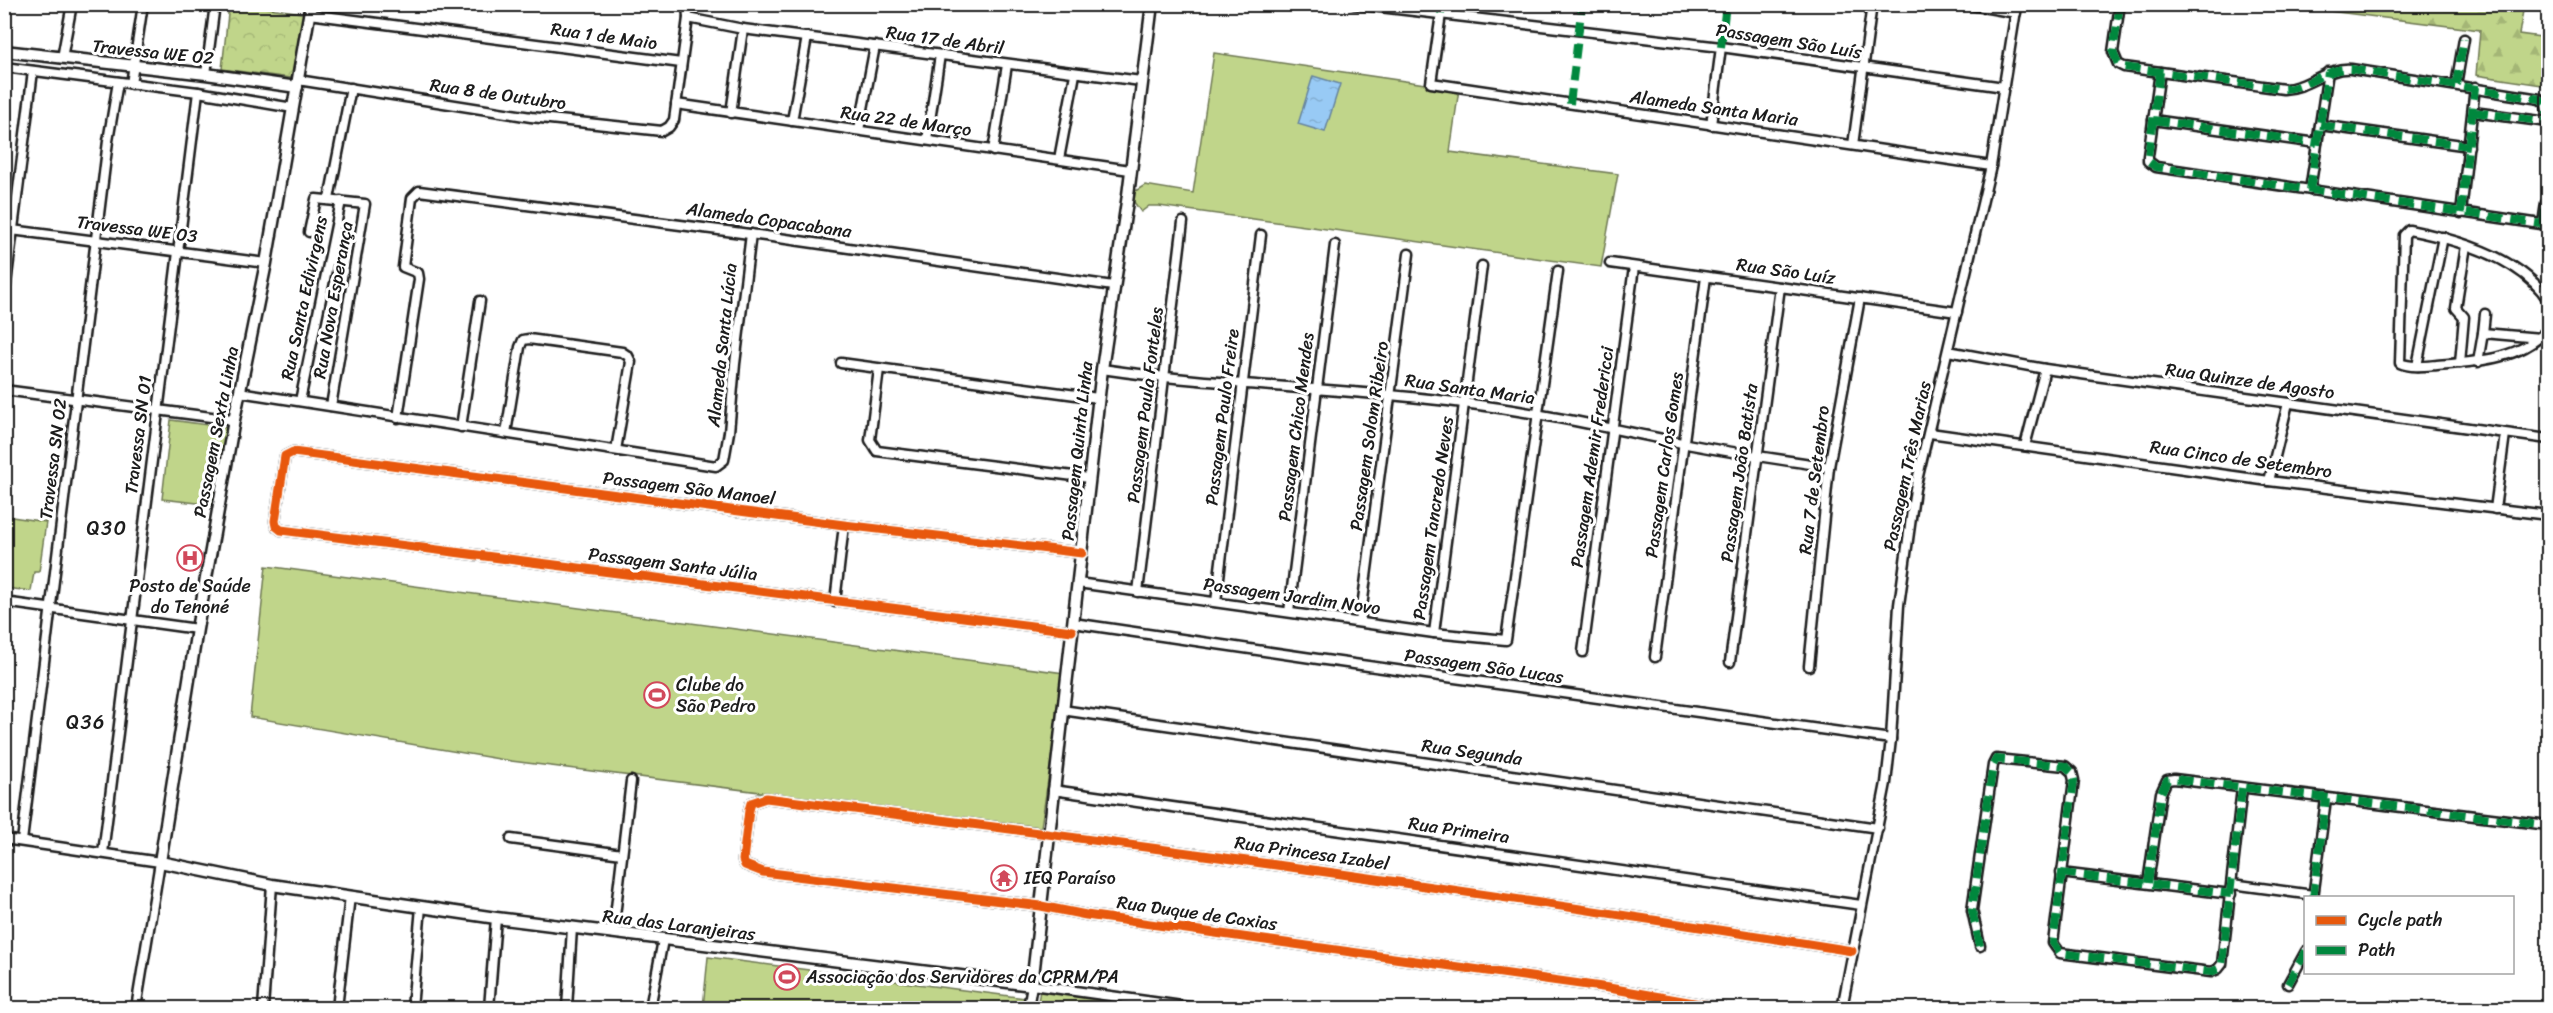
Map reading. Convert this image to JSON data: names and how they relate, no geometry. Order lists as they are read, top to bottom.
{
  "streets": {
    "street": [
      "Rua 1 de Maio",
      "Rua 17 de Abril",
      "Passagem São Luís",
      "Travessa WE 02",
      "Rua 8 de Outubro",
      "Alameda Santa Maria",
      "Rua 22 de Março",
      "Alameda Copacabana",
      "Travessa WE 03",
      "Rua São Luíz",
      "Rua Santa Edivirgens",
      "Rua Nova Esperança",
      "Alameda Santa Lúcia",
      "Rua Quinze de Agosto",
      "Rua Santa Maria",
      "Passagem Paula Fonteles",
      "Passagem Paulo Freire",
      "Passagem Chico Mendes",
      "Passagem Sexta Linha",
      "Travessa SN 01",
      "Passagem Solom Ribeiro",
      "Passagem Quinta Linha",
      "Passagem Ademir Fredericci",
      "Travessa SN 02",
      "Rua Cinco de Setembro",
      "Passagem Carlos Gomes",
      "Passagem Três Marias",
      "Passagem João Batista",
      "Rua 7 de Setembro",
      "Passagem São Manoel",
      "Passagem Tancredo Neves",
      "Passagem Santa Júlia",
      "Passagem Jardim Novo",
      "Passagem São Lucas",
      "Rua Segunda",
      "Rua Primeira",
      "Rua Princesa Izabel",
      "Rua Duque de Caxias",
      "Rua das Laranjeiras"
    ]
  },
  "crossings": [
    ["Rua 1 de Maio", "Passagem Sexta Linha"],
    ["Rua 17 de Abril", "Passagem Quinta Linha"],
    ["Passagem São Luís", "Alameda Santa Maria"],
    ["Passagem São Luís", "Passagem Três Marias"],
    ["Travessa WE 02", "Rua 8 de Outubro"],
    ["Travessa WE 02", "Passagem Sexta Linha"],
    ["Travessa WE 02", "Travessa SN 01"],
    ["Travessa WE 02", "Travessa SN 02"],
    ["Rua 8 de Outubro", "Rua 22 de Março"],
    ["Rua 8 de Outubro", "Passagem Sexta Linha"],
    ["Alameda Santa Maria", "Passagem Três Marias"],
    ["Rua 22 de Março", "Passagem Quinta Linha"],
    ["Alameda Copacabana", "Alameda Santa Lúcia"],
    ["Alameda Copacabana", "Passagem Quinta Linha"],
    ["Travessa WE 03", "Passagem Sexta Linha"],
    ["Travessa WE 03", "Travessa SN 01"],
    ["Travessa WE 03", "Travessa SN 02"],
    ["Rua São Luíz", "Passagem Ademir Fredericci"],
    ["Rua São Luíz", "Passagem Carlos Gomes"],
    ["Rua São Luíz", "Passagem Três Marias"],
    ["Rua São Luíz", "Passagem João Batista"],
    ["Rua São Luíz", "Rua 7 de Setembro"],
    ["Rua Santa Edivirgens", "Rua Nova Esperança"],
    ["Rua Quinze de Agosto", "Passagem Três Marias"],
    ["Rua Santa Maria", "Passagem Paula Fonteles"],
    ["Rua Santa Maria", "Passagem Paulo Freire"],
    ["Rua Santa Maria", "Passagem Chico Mendes"],
    ["Rua Santa Maria", "Passagem Solom Ribeiro"],
    ["Rua Santa Maria", "Passagem Quinta Linha"],
    ["Rua Santa Maria", "Passagem Ademir Fredericci"],
    ["Rua Santa Maria", "Passagem Carlos Gomes"],
    ["Rua Santa Maria", "Passagem João Batista"],
    ["Rua Santa Maria", "Rua 7 de Setembro"],
    ["Rua Santa Maria", "Passagem Tancredo Neves"],
    ["Rua Santa Maria", "Passagem Jardim Novo"],
    ["Passagem Paula Fonteles", "Passagem Jardim Novo"],
    ["Passagem Paulo Freire", "Passagem Jardim Novo"],
    ["Passagem Chico Mendes", "Passagem Jardim Novo"],
    ["Passagem Sexta Linha", "Rua das Laranjeiras"],
    ["Passagem Solom Ribeiro", "Passagem Jardim Novo"],
    ["Passagem Quinta Linha", "Passagem São Manoel"],
    ["Passagem Quinta Linha", "Passagem Santa Júlia"],
    ["Passagem Quinta Linha", "Passagem Jardim Novo"],
    ["Passagem Quinta Linha", "Passagem São Lucas"],
    ["Passagem Quinta Linha", "Rua Segunda"],
    ["Passagem Quinta Linha", "Rua Primeira"],
    ["Passagem Quinta Linha", "Rua Princesa Izabel"],
    ["Passagem Quinta Linha", "Rua Duque de Caxias"],
    ["Passagem Quinta Linha", "Rua das Laranjeiras"],
    ["Rua Cinco de Setembro", "Passagem Três Marias"],
    ["Passagem Três Marias", "Passagem São Lucas"],
    ["Passagem Três Marias", "Rua Segunda"],
    ["Passagem Três Marias", "Rua Primeira"],
    ["Passagem Três Marias", "Rua Princesa Izabel"],
    ["Passagem São Manoel", "Passagem Santa Júlia"],
    ["Passagem Tancredo Neves", "Passagem Jardim Novo"],
    ["Passagem Santa Júlia", "Passagem São Lucas"],
    ["Rua Princesa Izabel", "Rua Duque de Caxias"]
  ],
  "districts": ["Q30", "Q36"],
  "places": {
    "hospital": ["Posto de Saúde do Tenoné"],
    "sports": ["Clube do São Pedro", "Associação dos Servidores da CPRM/PA"],
    "temple": ["IEQ Paraíso"]
  },
  "legend": ["Cycle path", "Path"]
}
